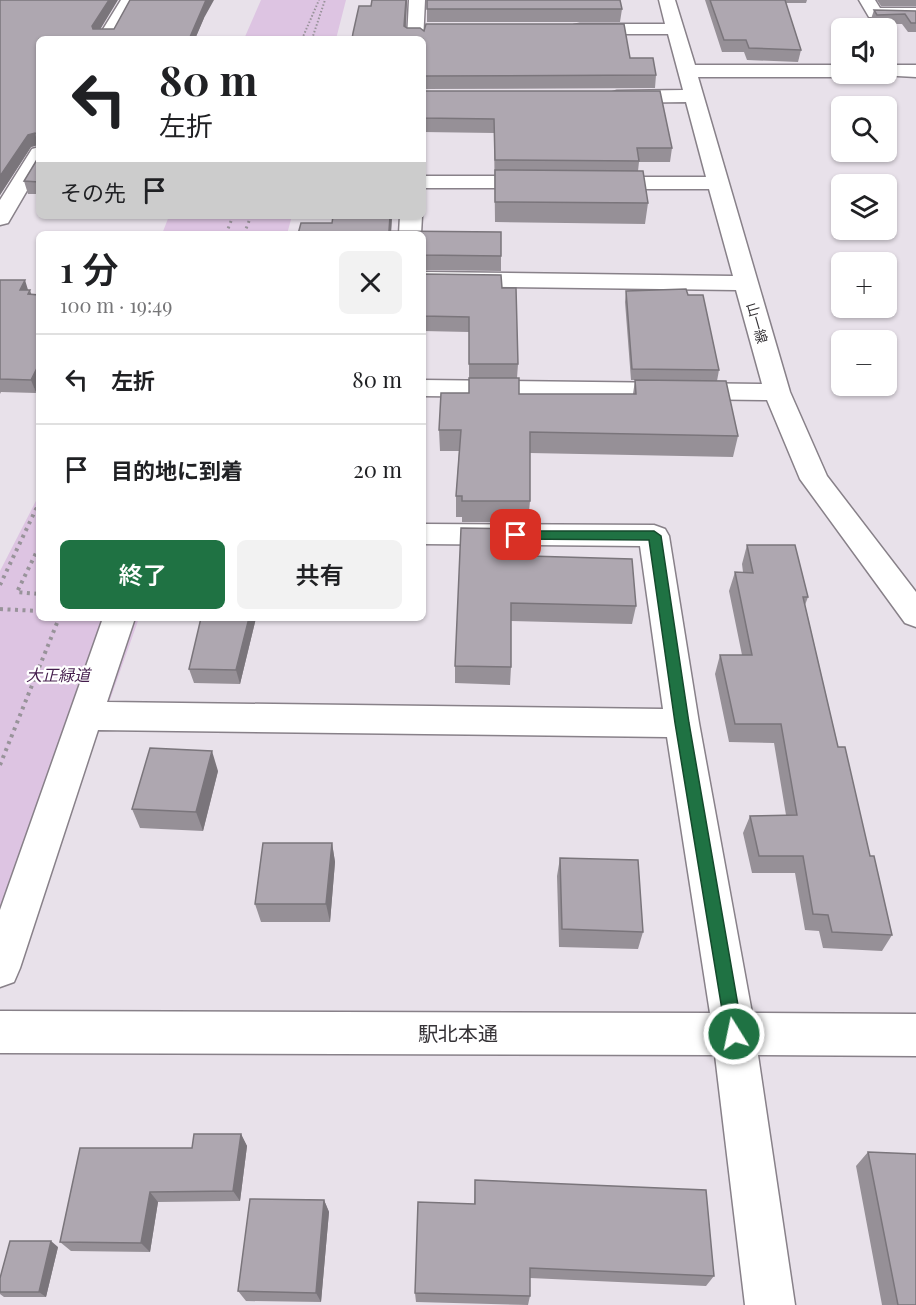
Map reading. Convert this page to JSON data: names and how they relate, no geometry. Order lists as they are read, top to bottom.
{
  "streets": {
    "street": ["山一線", "駅北本通"]
  },
  "parks": ["大正緑道"],
  "page": {
    "map_buttons": ["+", "−"],
    "turn": ["80 m", "左折"],
    "then": "その先",
    "heading": ["1 分", "100 m · 19:49"],
    "list": [
      {
        "name": "左折",
        "value": "80 m"
      },
      {
        "name": "目的地に到着",
        "value": "20 m"
      }
    ],
    "buttons": ["終了", "共有"]
  }
}
